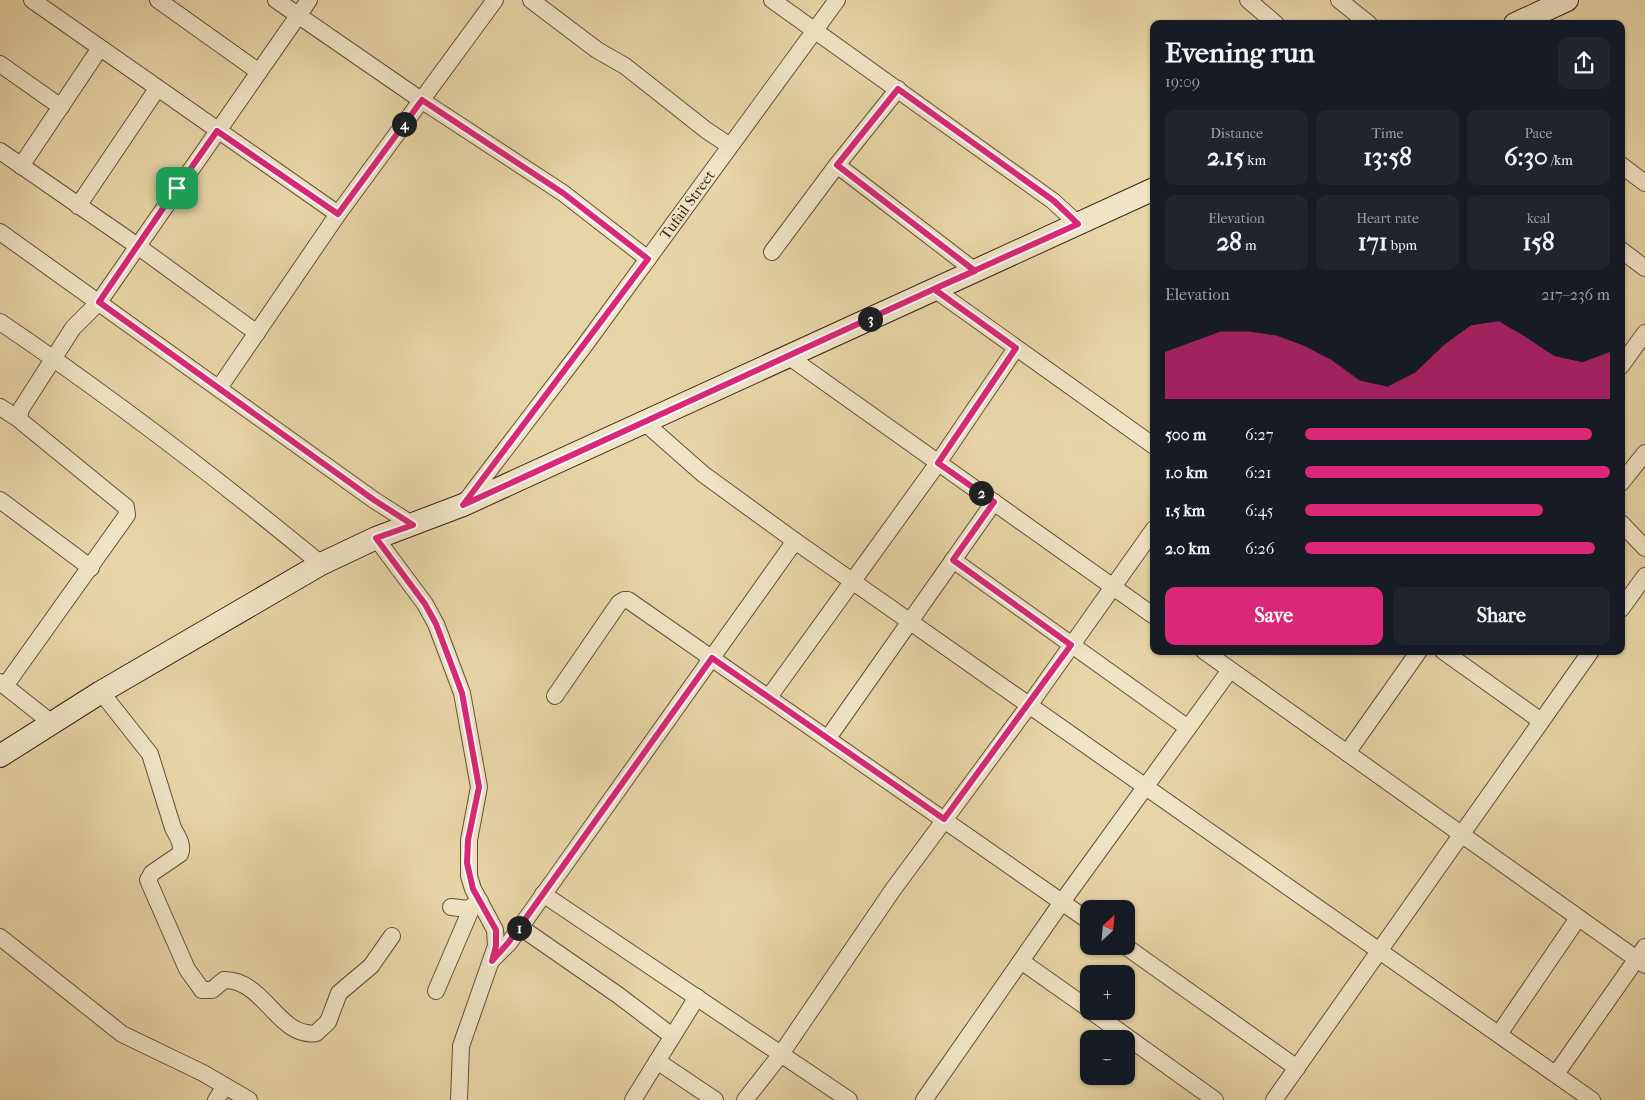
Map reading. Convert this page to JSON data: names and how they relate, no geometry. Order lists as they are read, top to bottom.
{
  "streets": {
    "street": ["Tufail Street"]
  },
  "north": "top right",
  "page": {
    "heading": ["Evening run", "19:09"],
    "stats": [
      ["Distance", "2.15 km"],
      ["Time", "13:58"],
      ["Pace", "6:30 /km"],
      ["Elevation", "28 m"],
      ["Heart rate", "171 bpm"],
      ["kcal", "158"]
    ],
    "pins": [
      "4",
      "3",
      "2",
      "1"
    ],
    "chart": ["Elevation", "217–236 m"],
    "list": [
      {
        "name": "500 m",
        "note": "6:27"
      },
      {
        "name": "1.0 km",
        "note": "6:21"
      },
      {
        "name": "1.5 km",
        "note": "6:45"
      },
      {
        "name": "2.0 km",
        "note": "6:26"
      }
    ],
    "buttons": ["Save", "Share"],
    "map_buttons": ["+", "−"]
  }
}
